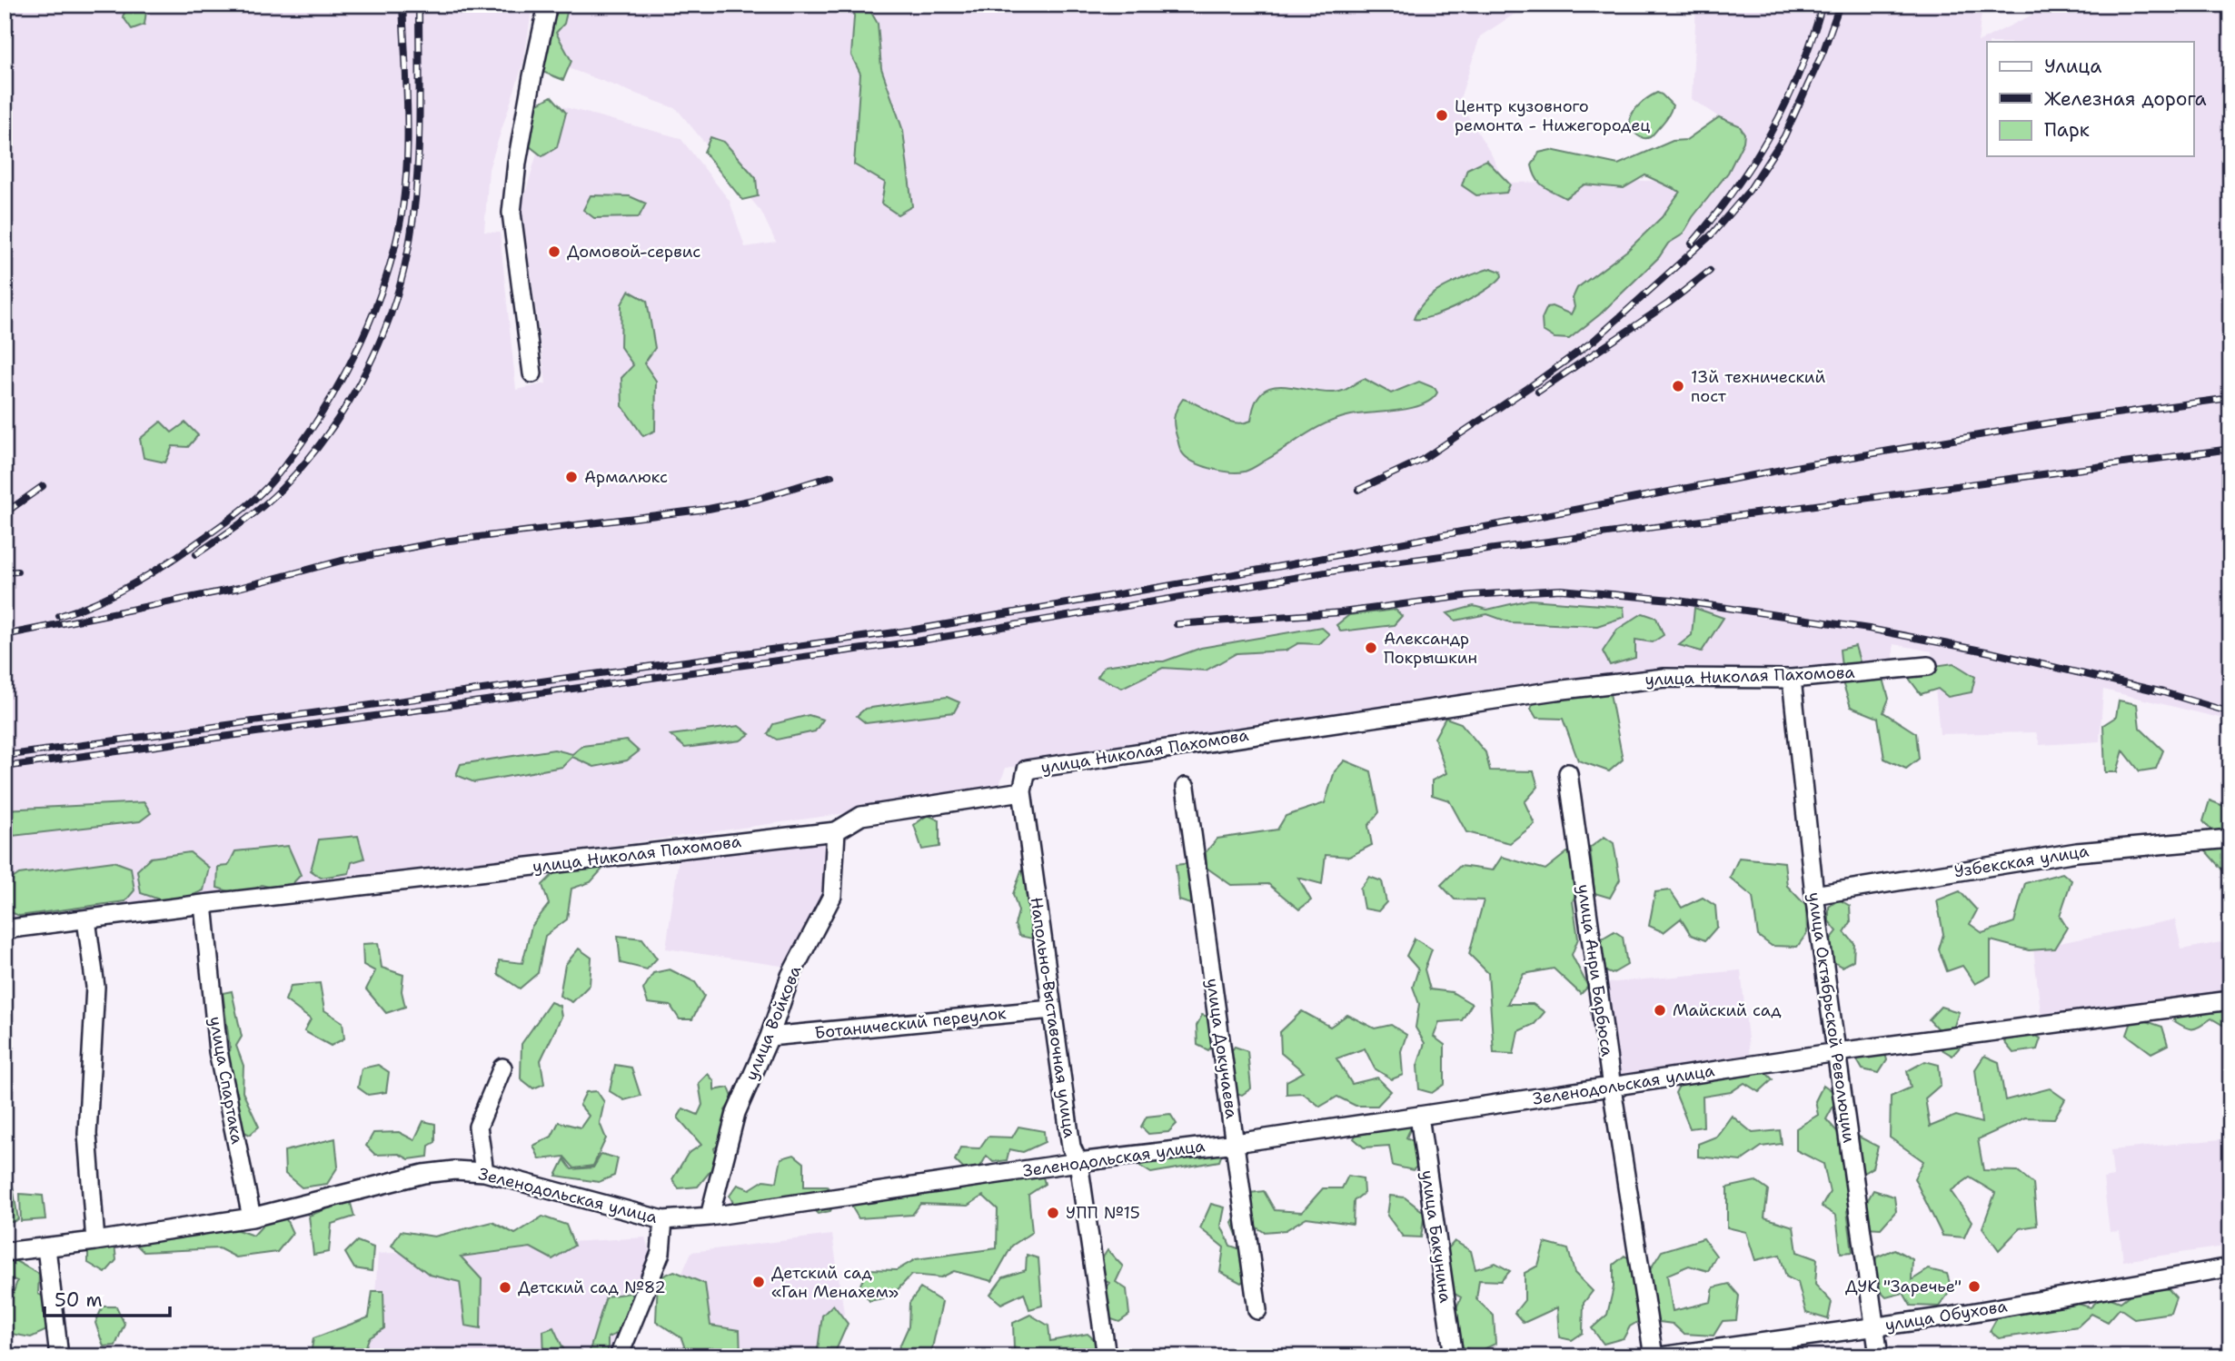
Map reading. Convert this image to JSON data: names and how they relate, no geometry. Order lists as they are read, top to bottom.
{
  "streets": {
    "street": [
      "улица Николая Пахомова",
      "Узбекская улица",
      "улица Анри Барбюса",
      "Напольно-Выставочная улица",
      "улица Октябрьской Революции",
      "улица Войкова",
      "Ботанический переулок",
      "улица Докучаева",
      "улица Спартака",
      "Зеленодольская улица",
      "улица Бакунина",
      "улица Обухова"
    ]
  },
  "crossings": [
    ["улица Николая Пахомова", "Напольно-Выставочная улица"],
    ["улица Николая Пахомова", "улица Октябрьской Революции"],
    ["улица Николая Пахомова", "улица Войкова"],
    ["улица Николая Пахомова", "улица Спартака"],
    ["Узбекская улица", "улица Октябрьской Революции"],
    ["улица Анри Барбюса", "Зеленодольская улица"],
    ["Напольно-Выставочная улица", "Ботанический переулок"],
    ["Напольно-Выставочная улица", "Зеленодольская улица"],
    ["улица Октябрьской Революции", "Зеленодольская улица"],
    ["улица Октябрьской Революции", "улица Обухова"],
    ["улица Войкова", "Ботанический переулок"],
    ["улица Войкова", "Зеленодольская улица"],
    ["улица Докучаева", "Зеленодольская улица"],
    ["улица Спартака", "Зеленодольская улица"],
    ["Зеленодольская улица", "улица Бакунина"]
  ],
  "places": [
    "Центр кузовного ремонта - Нижегородец",
    "Домовой-сервис",
    "13й технический пост",
    "Армалюкс",
    "Александр Покрышкин",
    "Майский сад",
    "УПП №15",
    "Детский сад «Ган Менахем»",
    "ДУК \"Заречье\"",
    "Детский сад №82"
  ],
  "legend": ["Улица", "Железная дорога", "Парк"],
  "scale_bar": "50 m"
}
